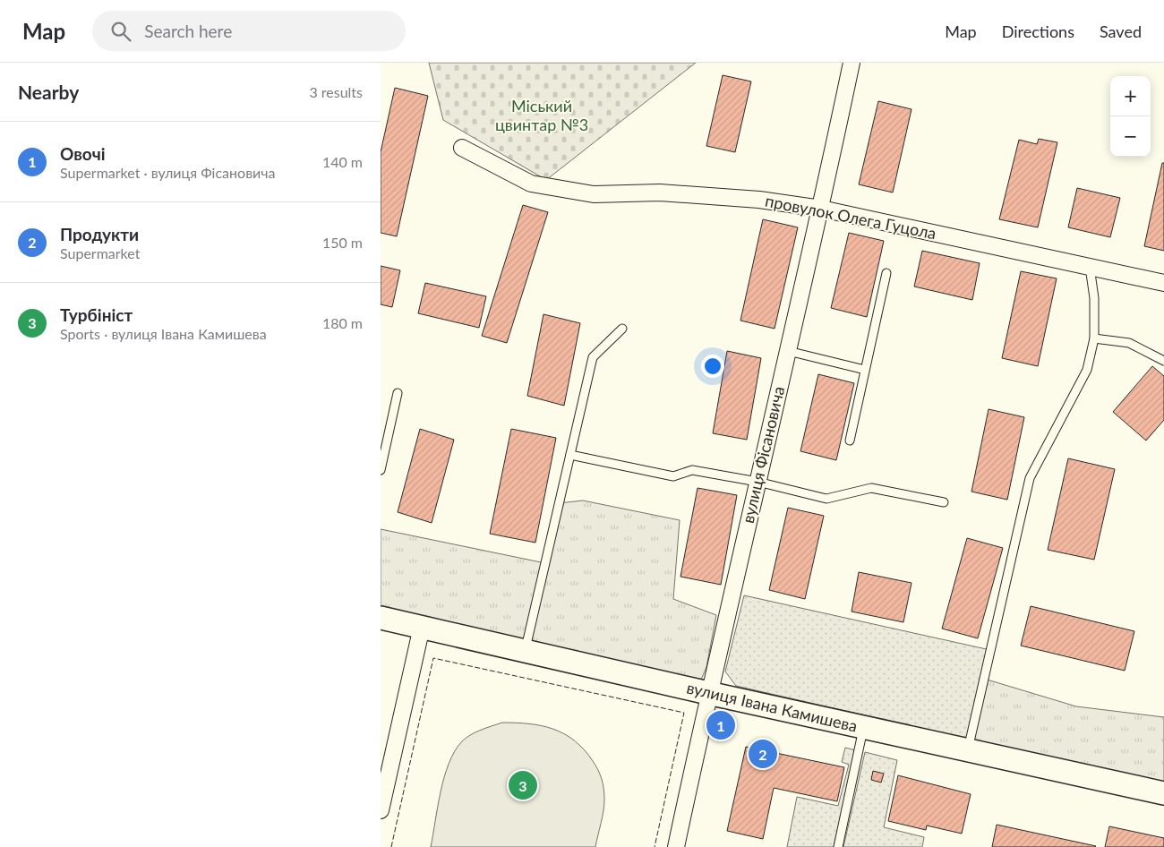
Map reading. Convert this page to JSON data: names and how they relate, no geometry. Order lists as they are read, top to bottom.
{
  "streets": {
    "street": ["провулок Олега Гуцола", "вулиця Фісановича", "вулиця Івана Камишева"]
  },
  "crossings": [
    ["провулок Олега Гуцола", "вулиця Фісановича"],
    ["вулиця Фісановича", "вулиця Івана Камишева"]
  ],
  "parks": ["Міський цвинтар №3"],
  "page": {
    "header": "Map",
    "search": "Search here",
    "nav": ["Map", "Directions", "Saved"],
    "heading": ["Nearby", "3 results"],
    "map_buttons": ["+", "−"],
    "list": [
      {
        "mark": "1",
        "name": "Овочі",
        "note": "Supermarket · вулиця Фісановича",
        "value": "140 m"
      },
      {
        "mark": "2",
        "name": "Продукти",
        "note": "Supermarket",
        "value": "150 m"
      },
      {
        "mark": "3",
        "name": "Турбініст",
        "note": "Sports · вулиця Івана Камишева",
        "value": "180 m"
      }
    ],
    "pins": ["1", "2", "3"]
  }
}
